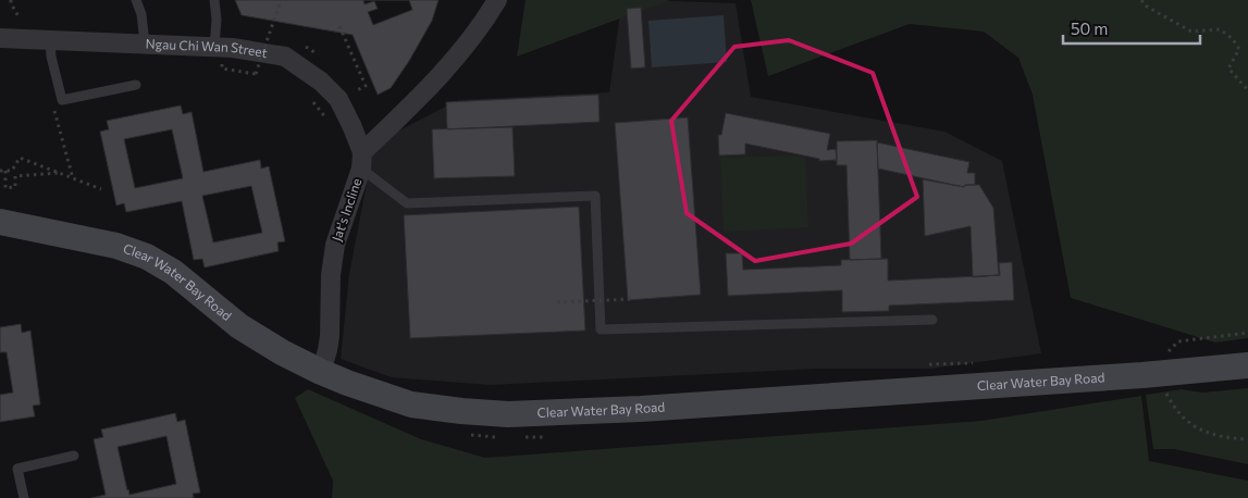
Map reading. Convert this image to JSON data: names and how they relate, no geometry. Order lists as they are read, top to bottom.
{
  "streets": {
    "main road": ["Clear Water Bay Road"],
    "street": ["Ngau Chi Wan Street", "Jat's Incline"]
  },
  "crossings": [
    ["Ngau Chi Wan Street", "Jat's Incline"],
    ["Jat's Incline", "Clear Water Bay Road"]
  ],
  "scale_bar": "50 m"
}
